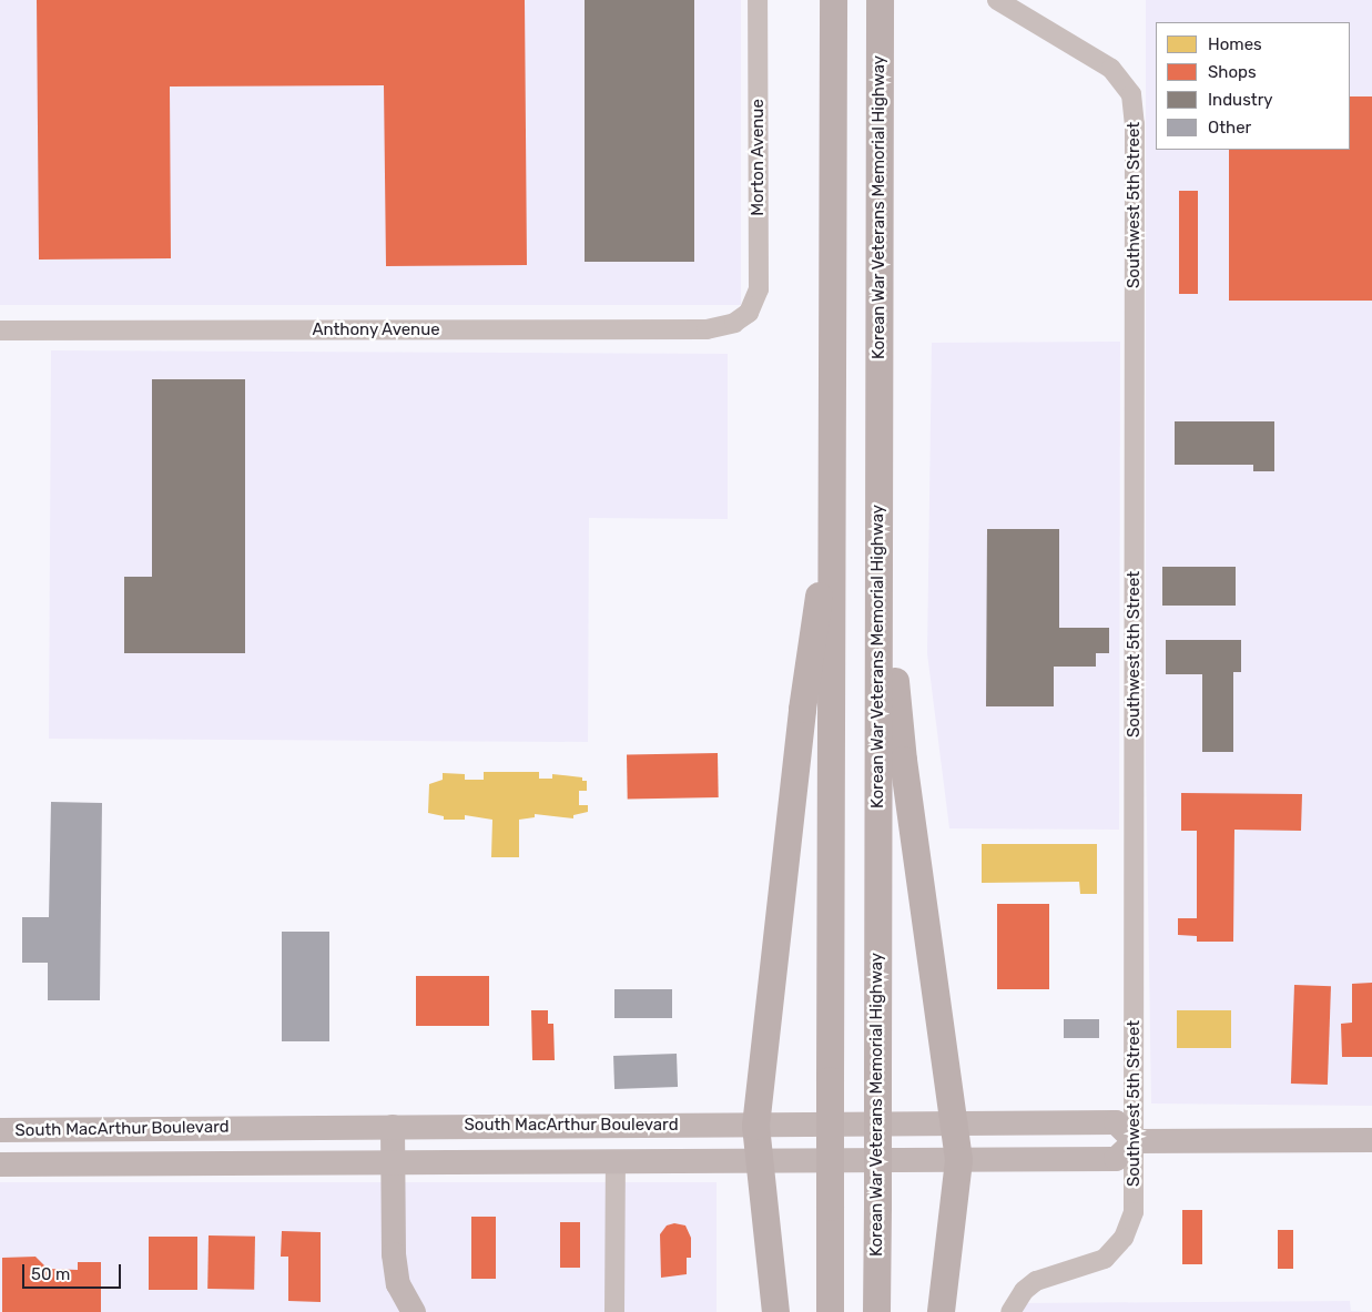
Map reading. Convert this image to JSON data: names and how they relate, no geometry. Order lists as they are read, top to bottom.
{
  "streets": {
    "highway": ["Korean War Veterans Memorial Highway"],
    "main road": ["South MacArthur Boulevard"],
    "street": ["Morton Avenue", "Southwest 5th Street", "Anthony Avenue"]
  },
  "crossings": [
    ["Morton Avenue", "Anthony Avenue"],
    ["Southwest 5th Street", "South MacArthur Boulevard"]
  ],
  "legend": [
    "Homes",
    "Shops",
    "Industry",
    "Other"
  ],
  "scale_bar": "50 m"
}
